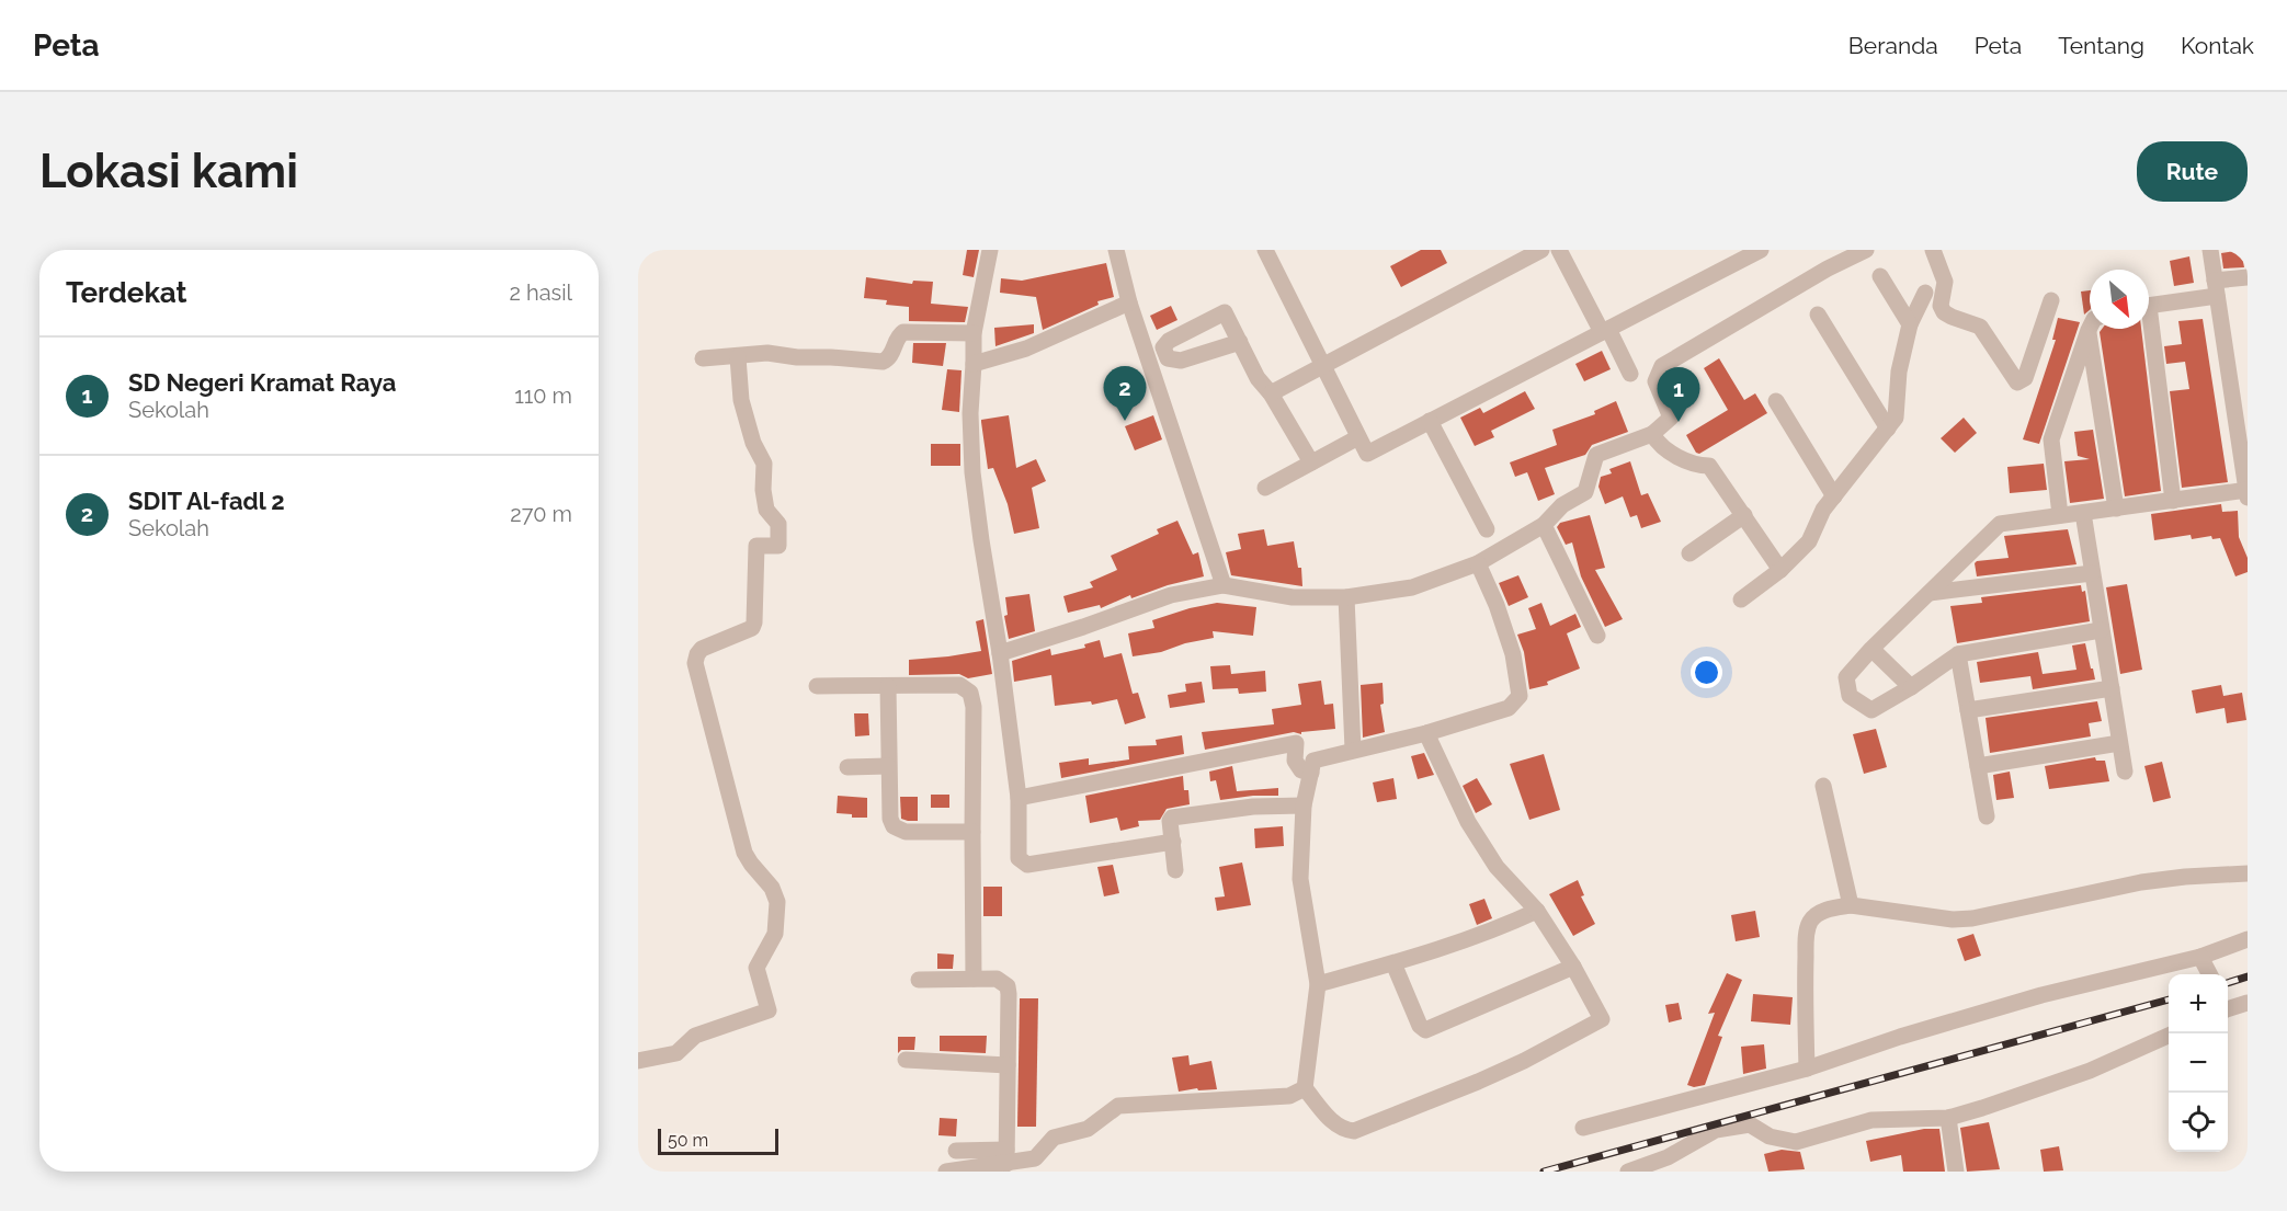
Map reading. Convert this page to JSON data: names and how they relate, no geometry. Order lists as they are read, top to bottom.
{
  "scale_bar": "50 m",
  "north": "bottom right",
  "page": {
    "header": "Peta",
    "nav": [
      "Beranda",
      "Peta",
      "Tentang",
      "Kontak"
    ],
    "buttons": "Rute",
    "title": "Lokasi kami",
    "heading": ["Terdekat", "2 hasil"],
    "list": [
      {
        "mark": "1",
        "name": "SD Negeri Kramat Raya",
        "note": "Sekolah",
        "value": "110 m"
      },
      {
        "mark": "2",
        "name": "SDIT Al-fadl 2",
        "note": "Sekolah",
        "value": "270 m"
      }
    ],
    "pins": ["2", "1"],
    "map_buttons": ["+", "−"],
    "scale": "50 m"
  }
}
